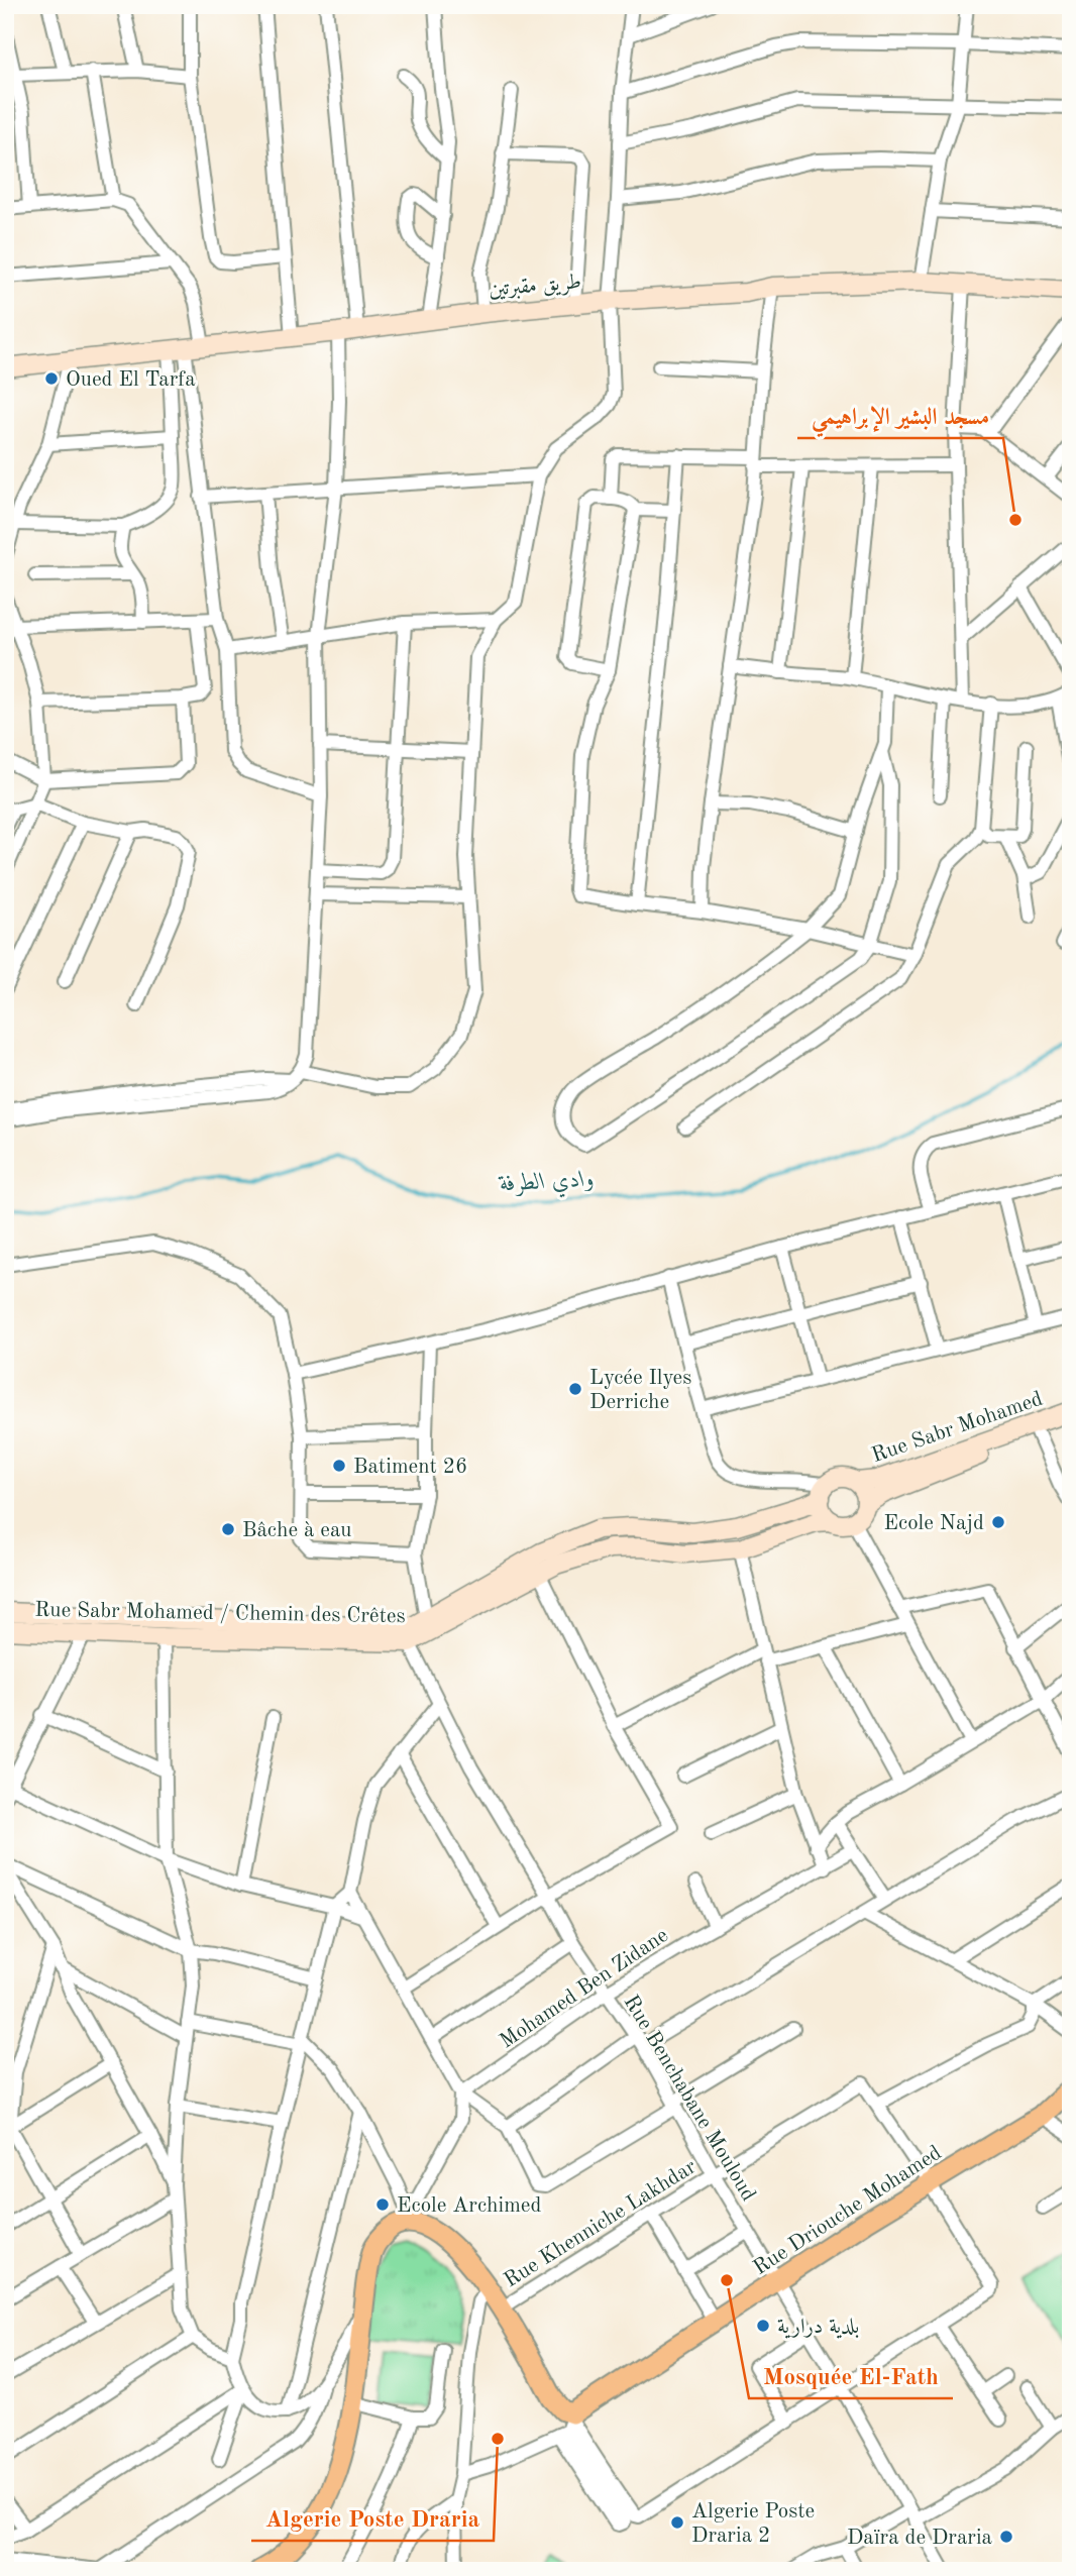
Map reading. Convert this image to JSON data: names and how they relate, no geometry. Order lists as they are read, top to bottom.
{
  "streets": {
    "main road": [
      "طريق مقبرتين",
      "Rue Sabr Mohamed",
      "Rue Sabr Mohamed / Chemin des Crêtes",
      "Rue Driouche Mohamed"
    ],
    "street": ["Mohamed Ben Zidane", "Rue Benchabane Mouloud", "Rue Khenniche Lakhdar"]
  },
  "crossings": [
    ["Rue Sabr Mohamed", "Rue Sabr Mohamed / Chemin des Crêtes"],
    ["Rue Sabr Mohamed / Chemin des Crêtes", "Rue Benchabane Mouloud"],
    ["Mohamed Ben Zidane", "Rue Benchabane Mouloud"],
    ["Rue Benchabane Mouloud", "Rue Driouche Mohamed"],
    ["Rue Benchabane Mouloud", "Rue Khenniche Lakhdar"]
  ],
  "water": ["وادي الطرفة"],
  "places": [
    "Oued El Tarfa",
    "مسجد البشير الإبراهيمي",
    "Lycée Ilyes Derriche",
    "Batiment 26",
    "Ecole Najd",
    "Bâche à eau",
    "Ecole Archimed",
    "Mosquée El-Fath",
    "بلدية درارية",
    "Algerie Poste Draria",
    "Algerie Poste Draria 2",
    "Daïra de Draria"
  ]
}
